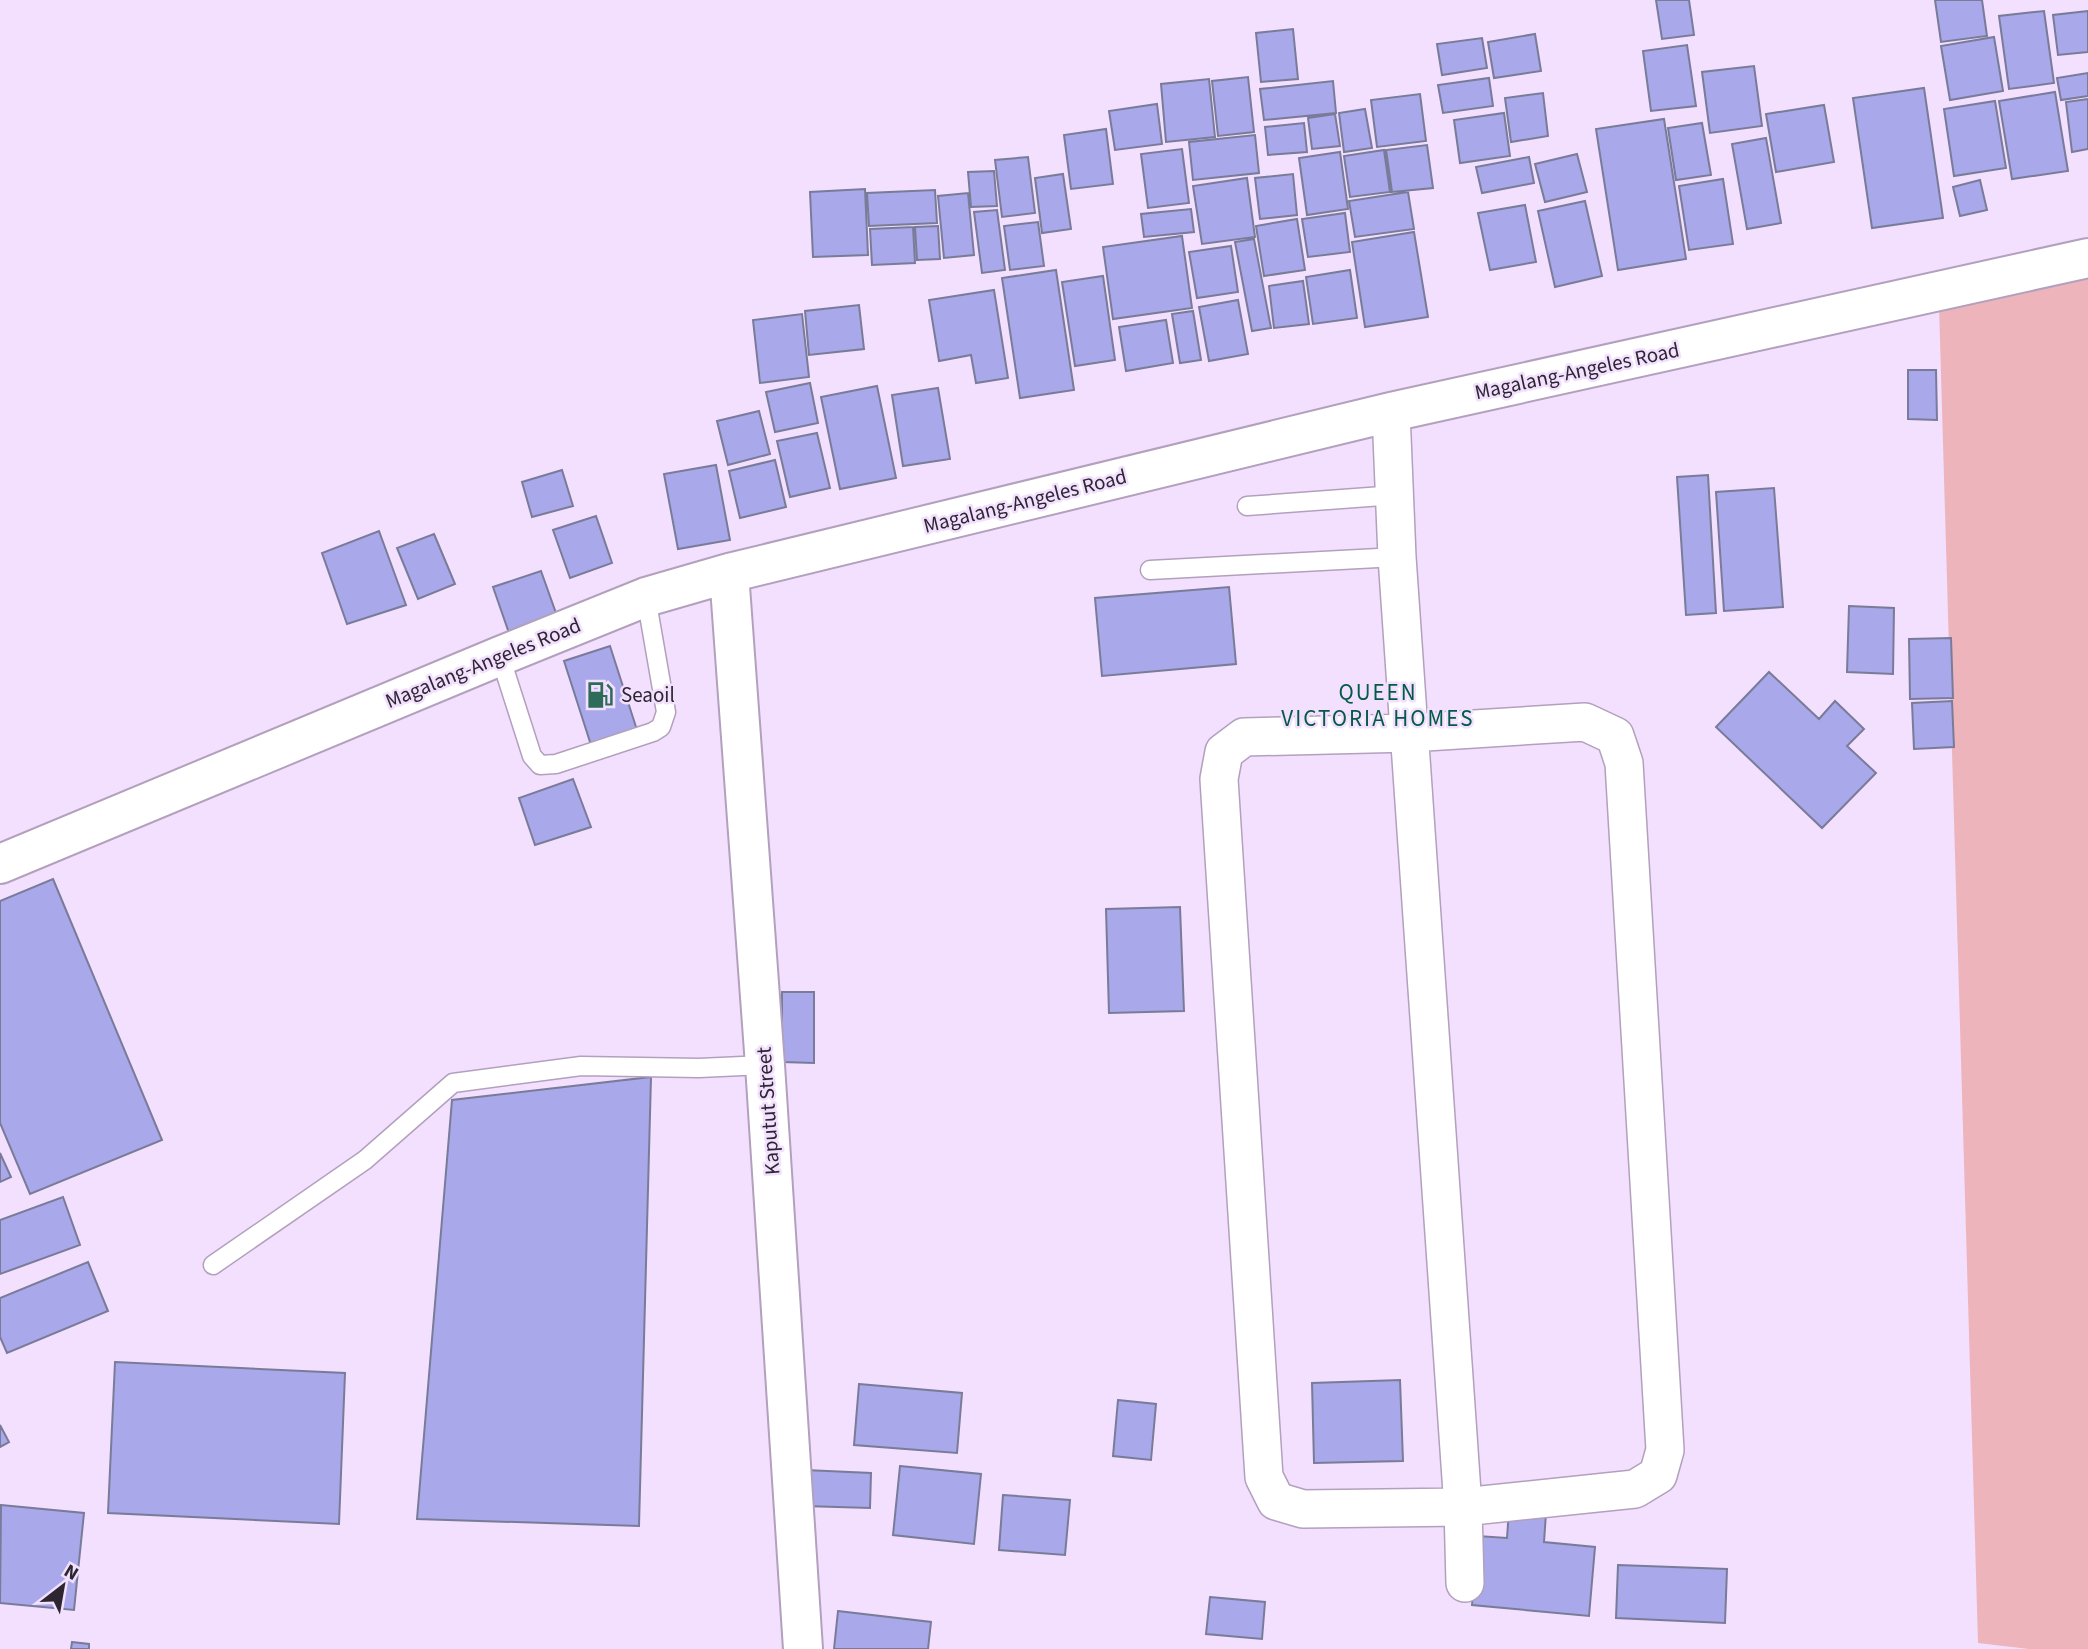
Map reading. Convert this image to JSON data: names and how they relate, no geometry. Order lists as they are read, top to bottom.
{
  "streets": {
    "main road": ["Magalang-Angeles Road", "Kaputut Street"]
  },
  "crossings": [
    ["Magalang-Angeles Road", "Kaputut Street"]
  ],
  "districts": ["QUEEN VICTORIA HOMES"],
  "places": {
    "fuel station": ["Seaoil"]
  },
  "north": "top right"
}
